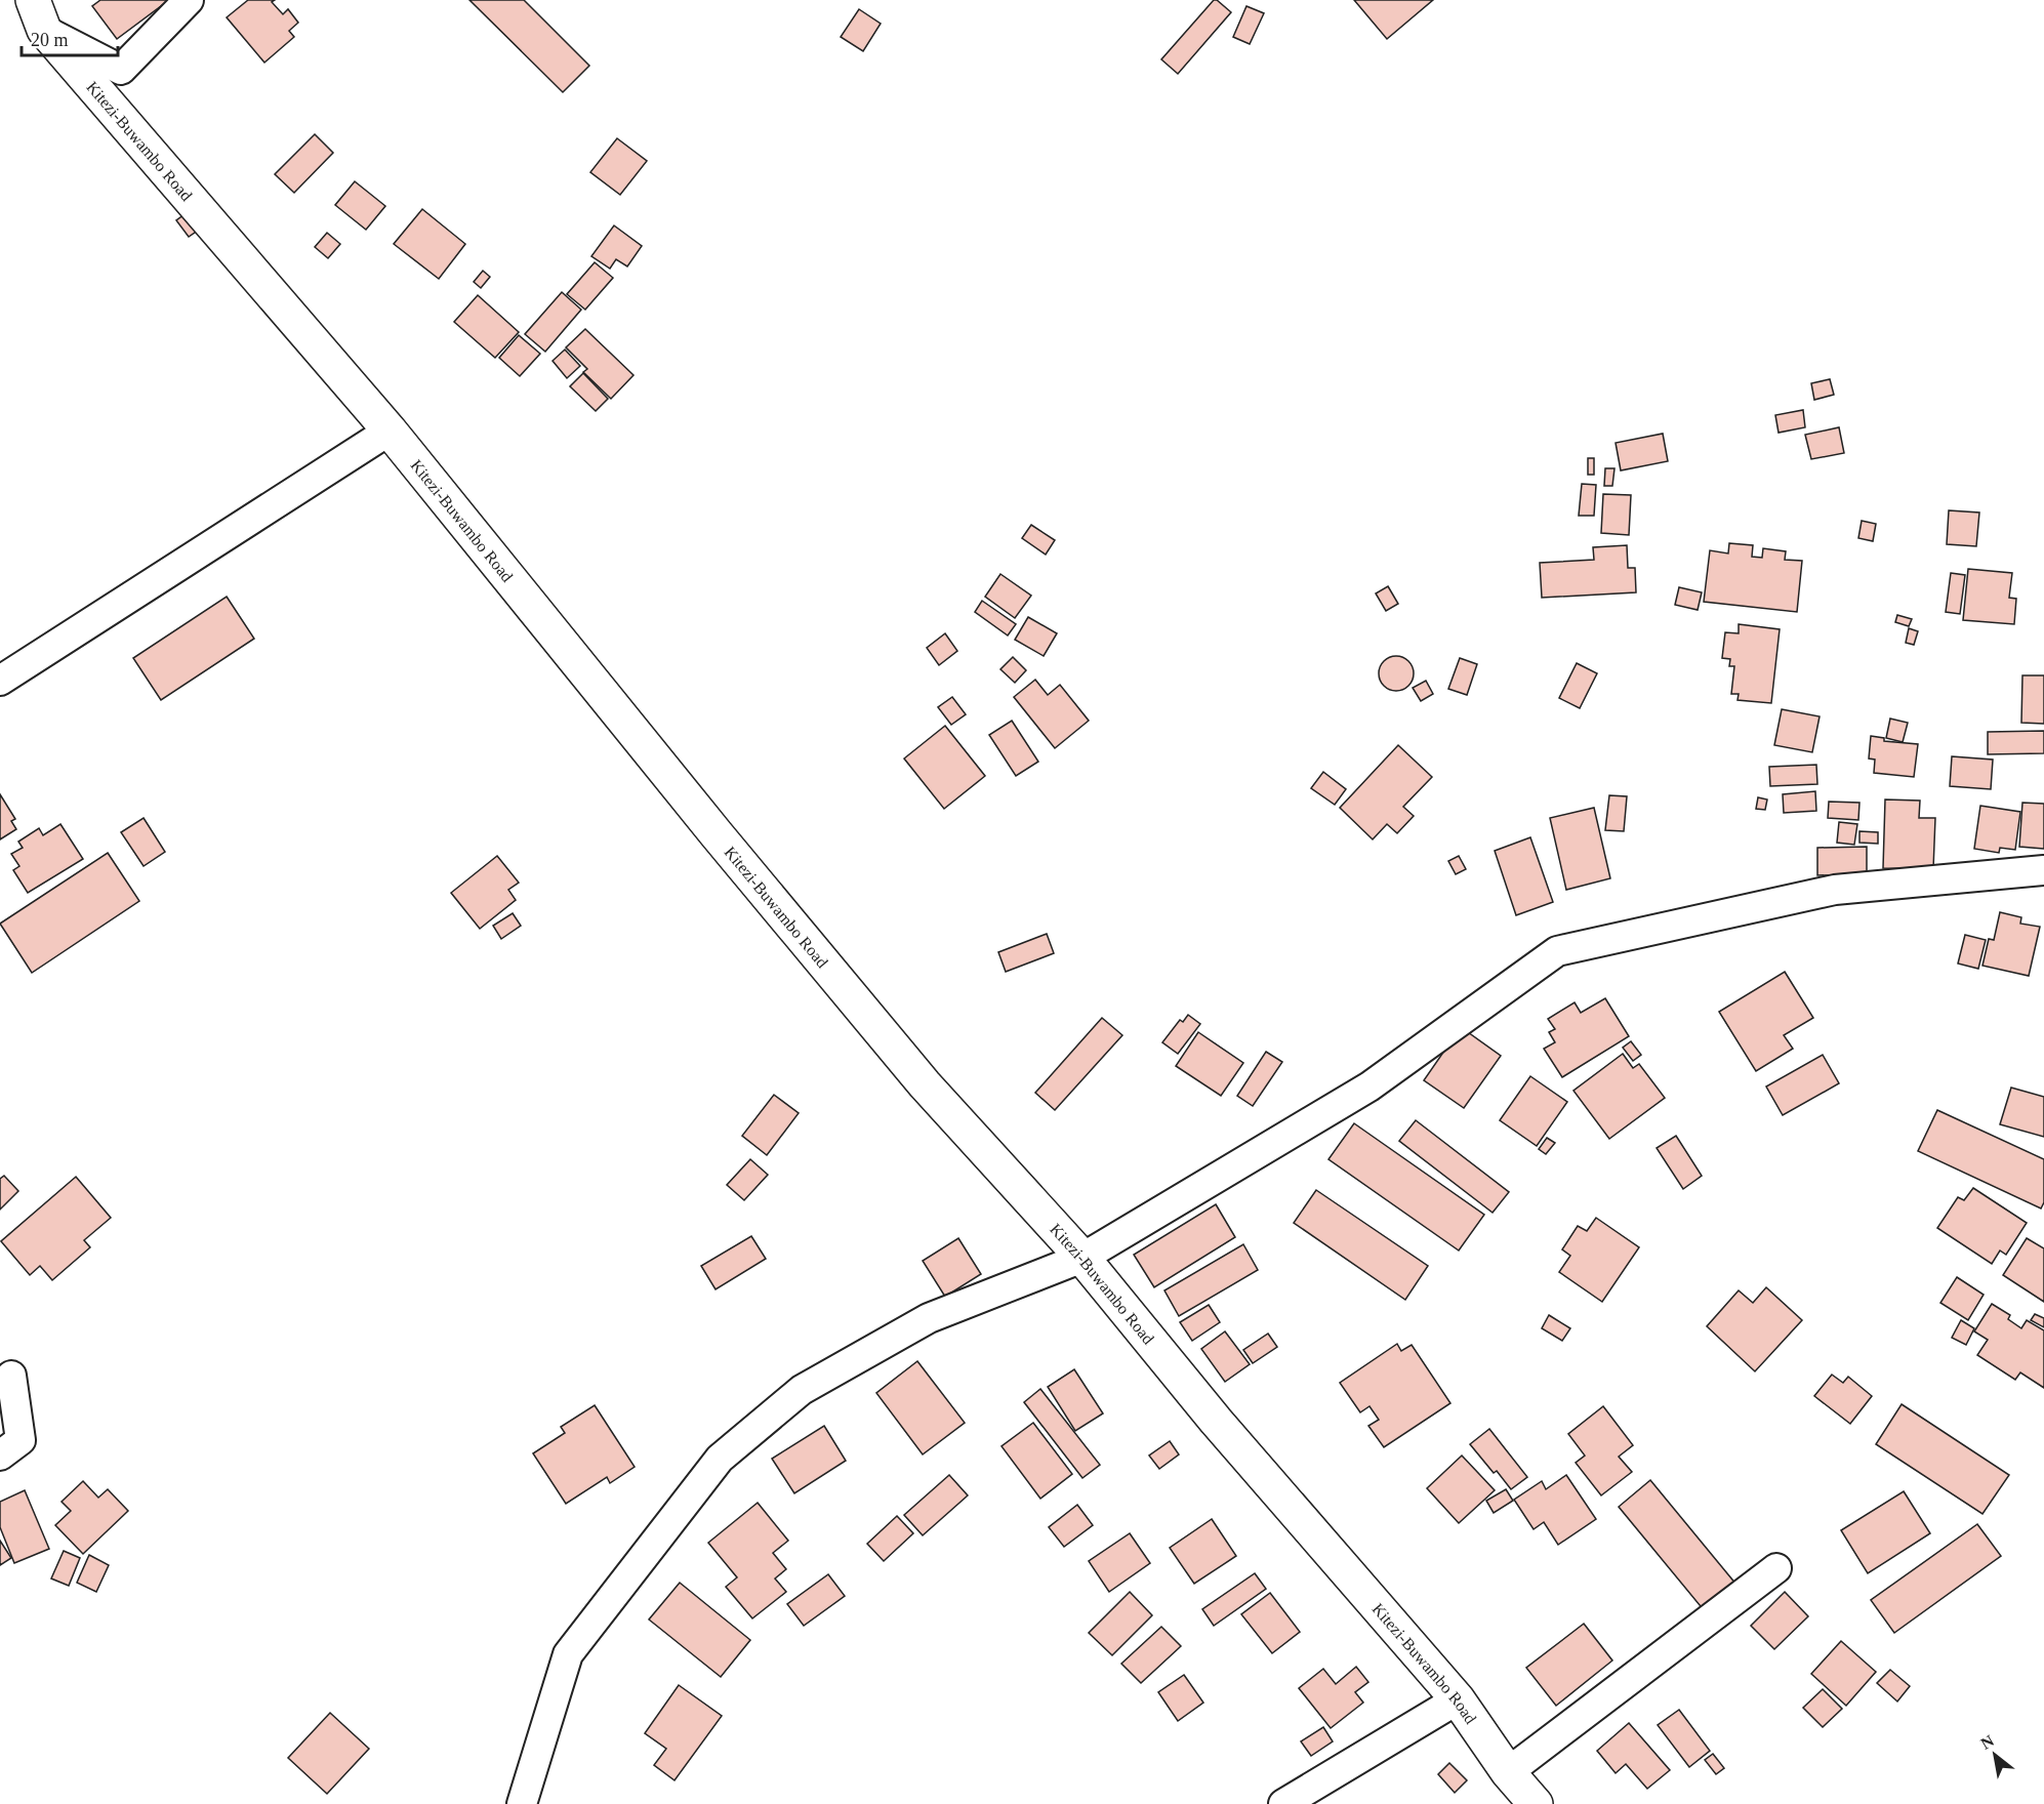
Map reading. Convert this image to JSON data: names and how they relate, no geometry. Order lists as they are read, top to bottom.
{
  "streets": {
    "street": ["Kitezi-Buwambo Road"]
  },
  "scale_bar": "20 m",
  "north": "top left"
}
